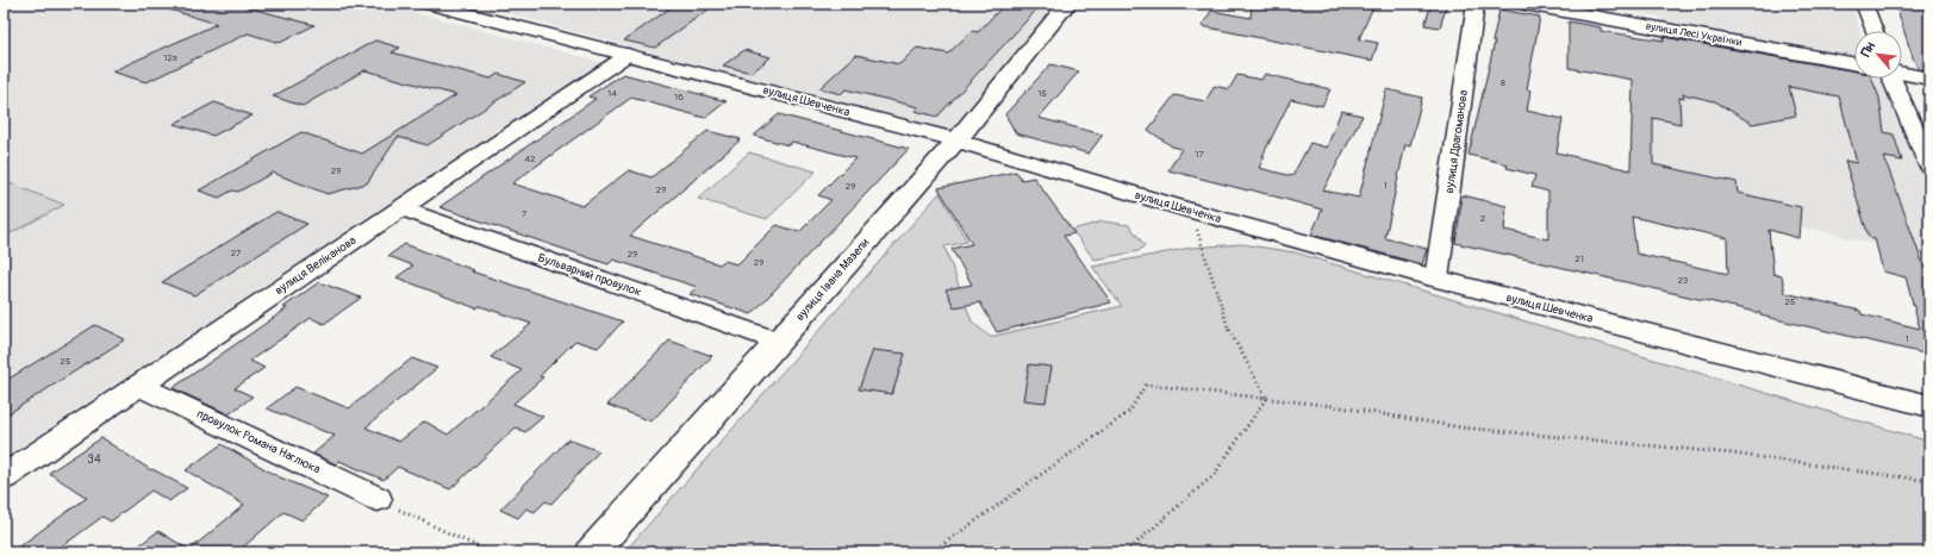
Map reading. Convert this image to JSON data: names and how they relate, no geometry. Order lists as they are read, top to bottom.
{
  "streets": {
    "street": [
      "вулиця Лесі Українки",
      "вулиця Шевченка",
      "вулиця Драгоманова",
      "вулиця Веліканова",
      "Бульварний провулок",
      "вулиця Івана Мазепи",
      "провулок Романа Наглюка"
    ]
  },
  "crossings": [
    ["вулиця Шевченка", "вулиця Драгоманова"],
    ["вулиця Шевченка", "вулиця Веліканова"],
    ["вулиця Шевченка", "вулиця Івана Мазепи"],
    ["вулиця Веліканова", "Бульварний провулок"],
    ["вулиця Веліканова", "провулок Романа Наглюка"],
    ["Бульварний провулок", "вулиця Івана Мазепи"]
  ],
  "house_numbers": [
    "12а",
    "8",
    "14",
    "15",
    "16",
    "17",
    "42",
    "29",
    "1",
    "29",
    "29",
    "7",
    "2",
    "27",
    "29",
    "21",
    "29",
    "23",
    "25",
    "1",
    "25",
    "34"
  ],
  "north": "top left"
}
